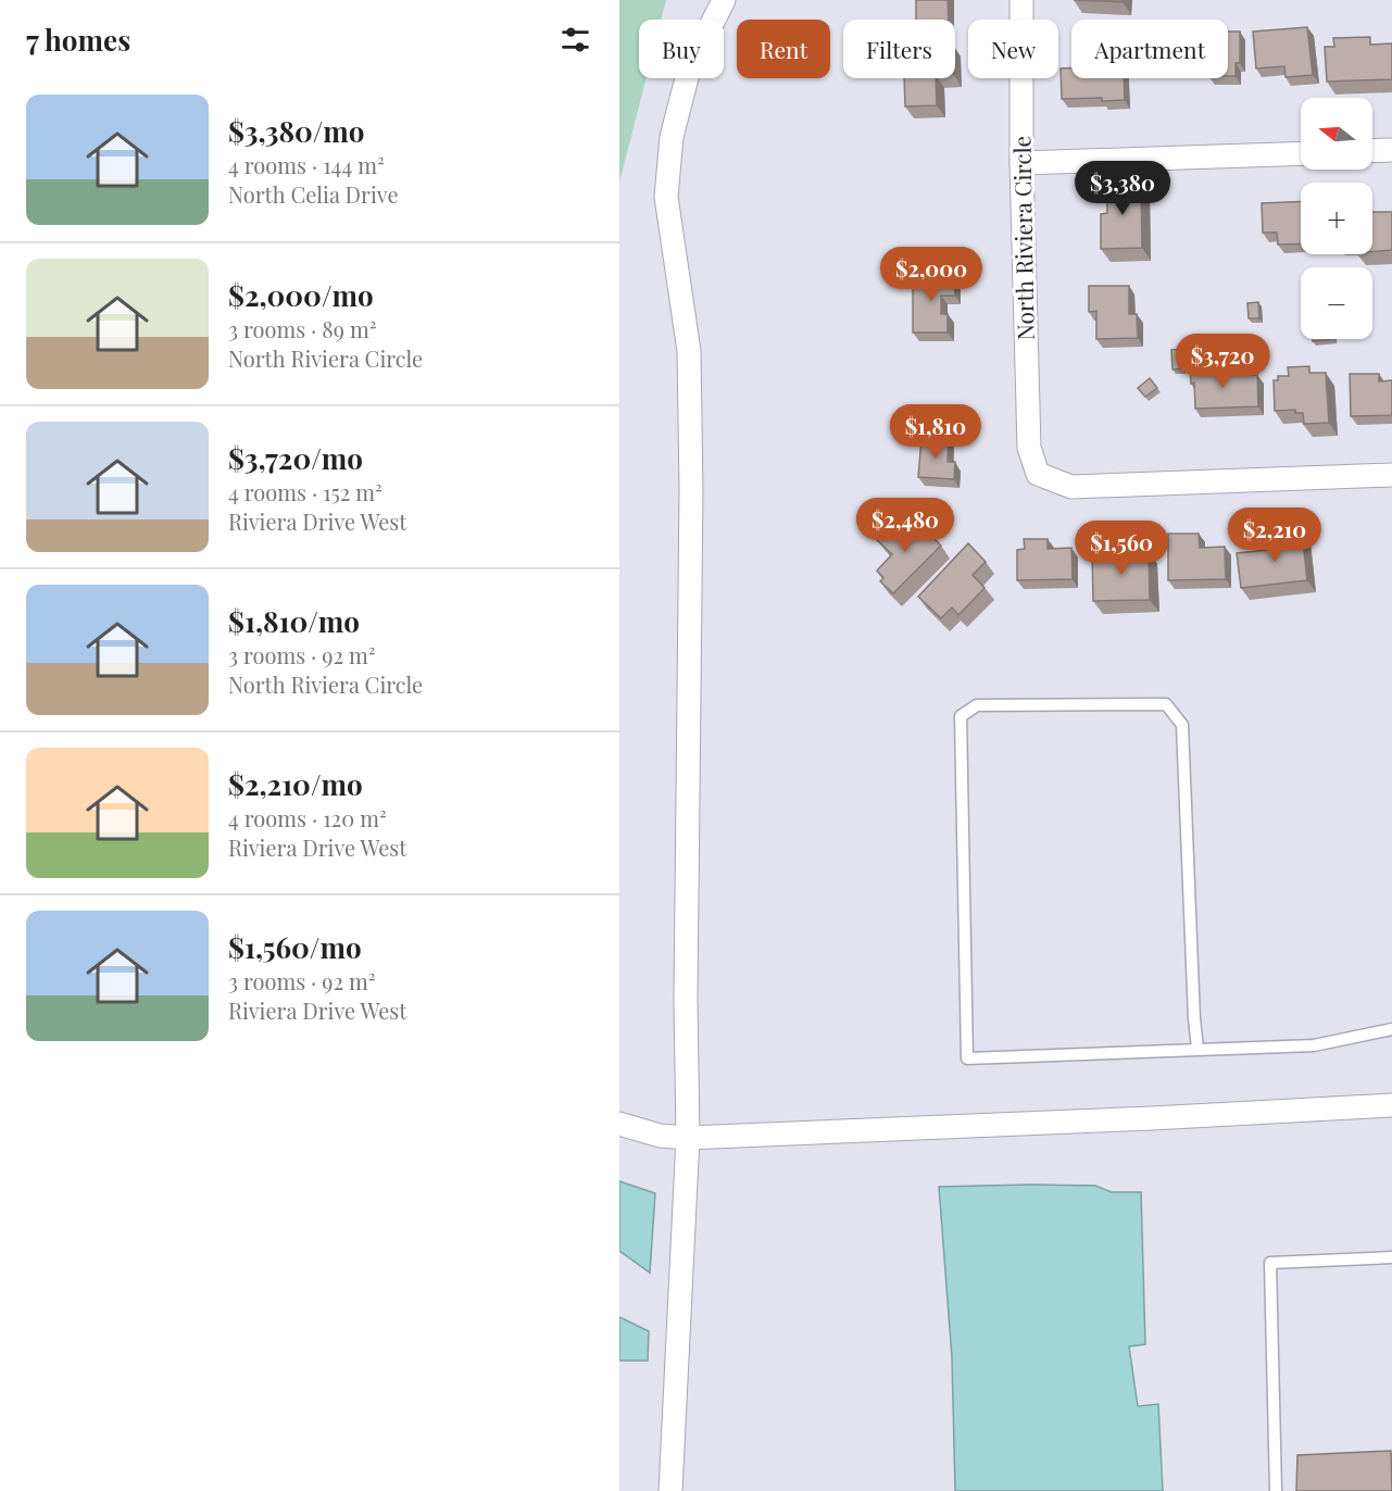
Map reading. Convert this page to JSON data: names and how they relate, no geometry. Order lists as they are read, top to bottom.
{
  "streets": {
    "street": ["North Riviera Circle"]
  },
  "north": "left",
  "page": {
    "heading": "7 homes",
    "chip": [
      "Buy",
      "Rent",
      "Filters",
      "New",
      "Apartment"
    ],
    "list": [
      {
        "name": "$3,380/mo",
        "note": "4 rooms · 144 m² · North Celia Drive"
      },
      {
        "name": "$2,000/mo",
        "note": "3 rooms · 89 m² · North Riviera Circle"
      },
      {
        "name": "$3,720/mo",
        "note": "4 rooms · 152 m² · Riviera Drive West"
      },
      {
        "name": "$1,810/mo",
        "note": "3 rooms · 92 m² · North Riviera Circle"
      },
      {
        "name": "$2,210/mo",
        "note": "4 rooms · 120 m² · Riviera Drive West"
      },
      {
        "name": "$1,560/mo",
        "note": "3 rooms · 92 m² · Riviera Drive West"
      }
    ],
    "map_buttons": ["+", "−"],
    "price": [
      "$3,380",
      "$2,000",
      "$3,720",
      "$1,810",
      "$2,480",
      "$2,210",
      "$1,560"
    ]
  }
}
